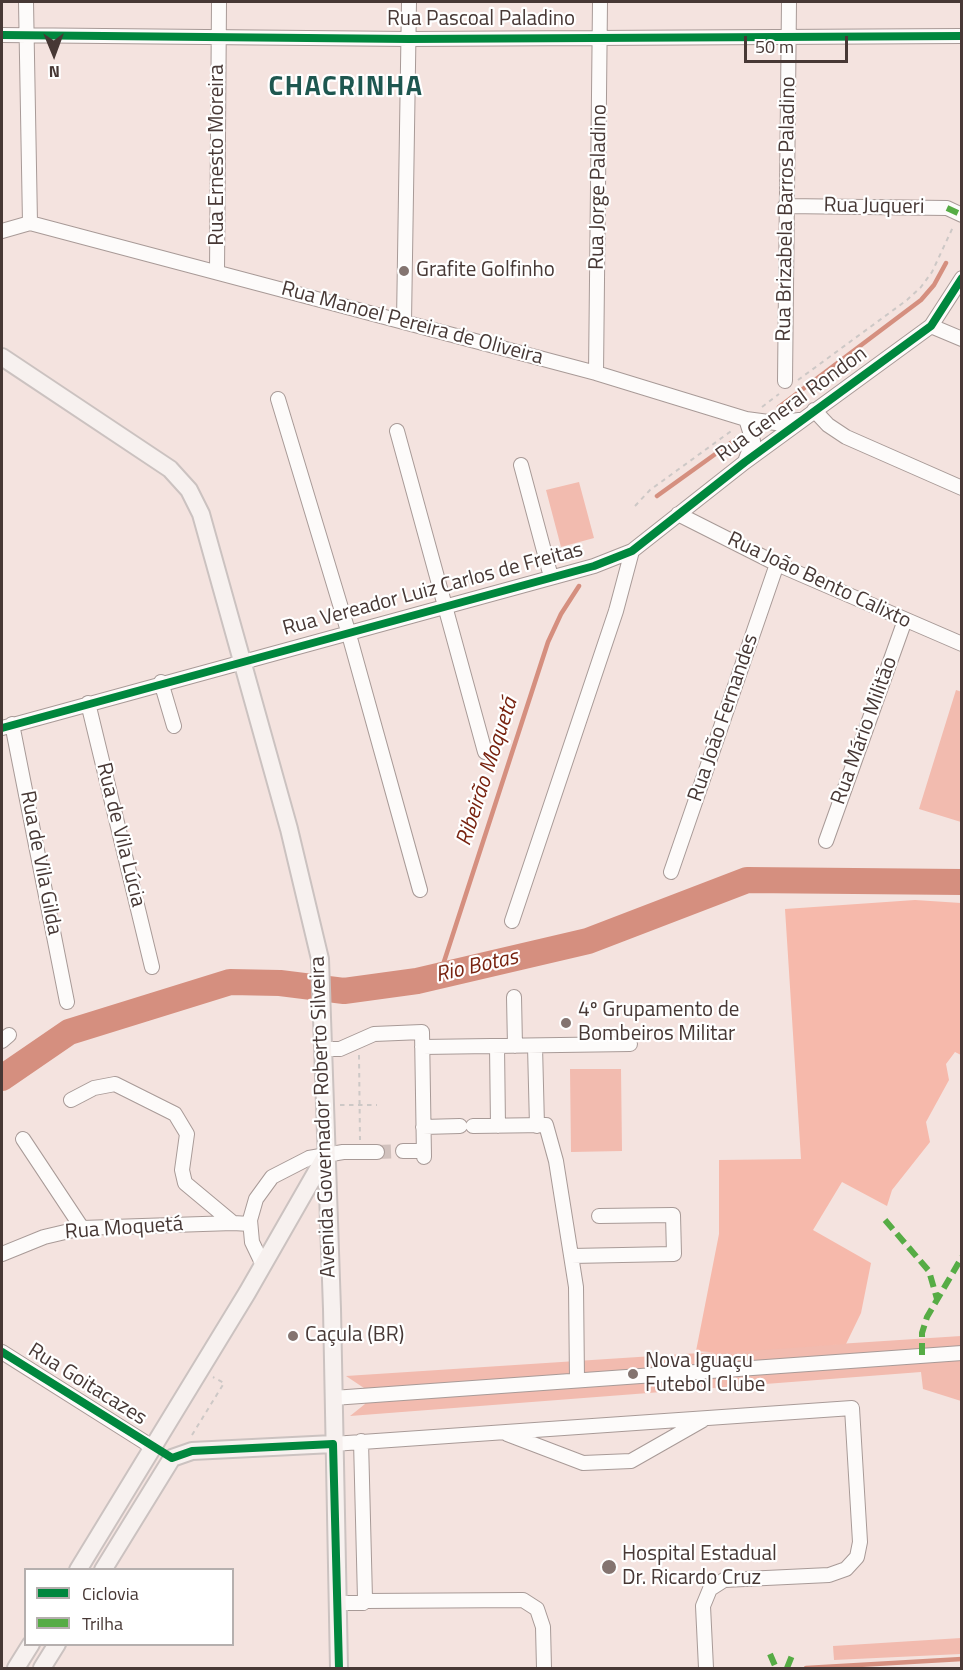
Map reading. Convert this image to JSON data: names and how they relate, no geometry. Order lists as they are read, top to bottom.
{
  "streets": {
    "main road": ["Avenida Governador Roberto Silveira"],
    "street": [
      "Rua Pascoal Paladino",
      "Rua Ernesto Moreira",
      "Rua Jorge Paladino",
      "Rua Juqueri",
      "Rua Brizabela Barros Paladino",
      "Rua Manoel Pereira de Oliveira",
      "Rua General Rondon",
      "Rua João Bento Calixto",
      "Rua Vereador Luiz Carlos de Freitas",
      "Rua João Fernandes",
      "Rua Mário Militão",
      "Rua de Vila Lúcia",
      "Rua de Vila Gilda",
      "Rua Moquetá",
      "Rua Goitacazes"
    ]
  },
  "crossings": [
    ["Rua Pascoal Paladino", "Rua Ernesto Moreira"],
    ["Rua Pascoal Paladino", "Rua Jorge Paladino"],
    ["Rua Pascoal Paladino", "Rua Brizabela Barros Paladino"],
    ["Rua Ernesto Moreira", "Rua Manoel Pereira de Oliveira"],
    ["Rua Jorge Paladino", "Rua Manoel Pereira de Oliveira"],
    ["Rua Juqueri", "Rua Brizabela Barros Paladino"],
    ["Rua Manoel Pereira de Oliveira", "Rua General Rondon"],
    ["Rua General Rondon", "Rua João Bento Calixto"],
    ["Rua General Rondon", "Rua Vereador Luiz Carlos de Freitas"],
    ["Rua João Bento Calixto", "Rua João Fernandes"],
    ["Rua João Bento Calixto", "Rua Mário Militão"],
    ["Rua Vereador Luiz Carlos de Freitas", "Rua de Vila Lúcia"],
    ["Rua Vereador Luiz Carlos de Freitas", "Rua de Vila Gilda"],
    ["Rua Vereador Luiz Carlos de Freitas", "Avenida Governador Roberto Silveira"]
  ],
  "districts": ["CHACRINHA"],
  "water": ["Ribeirão Moquetá", "Rio Botas"],
  "places": [
    "Grafite Golfinho",
    "4º Grupamento de Bombeiros Militar",
    "Caçula (BR)",
    "Nova Iguaçu Futebol Clube",
    "Hospital Estadual Dr. Ricardo Cruz"
  ],
  "legend": ["Ciclovia", "Trilha"],
  "scale_bar": "50 m",
  "north": "bottom"
}
